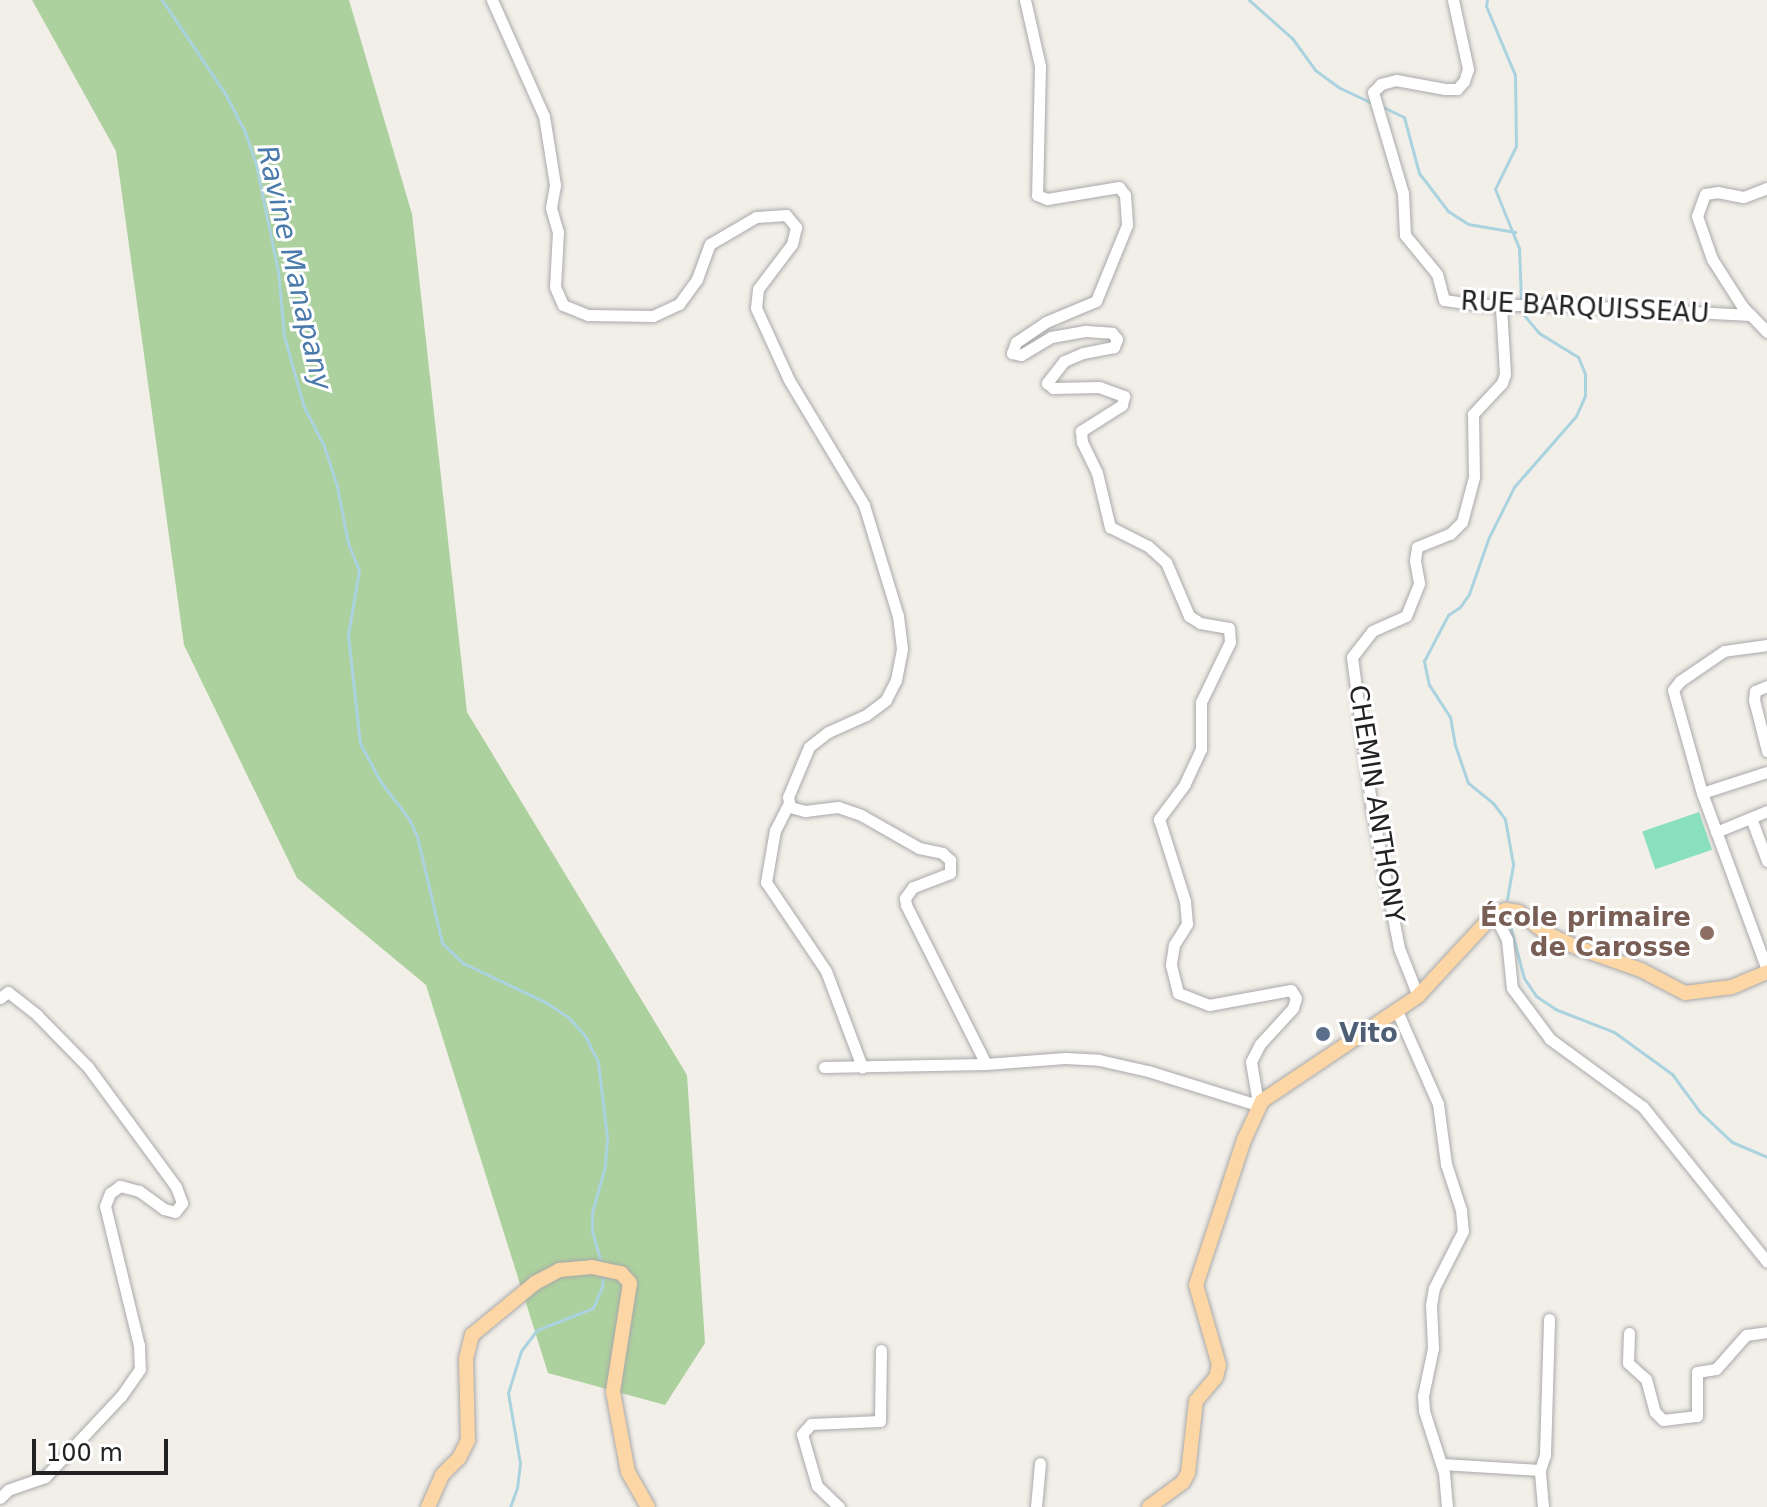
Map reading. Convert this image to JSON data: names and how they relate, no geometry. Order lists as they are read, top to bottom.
{
  "streets": {
    "street": ["RUE BARQUISSEAU", "CHEMIN ANTHONY"]
  },
  "crossings": [
    ["RUE BARQUISSEAU", "CHEMIN ANTHONY"]
  ],
  "water": ["Ravine Manapany"],
  "places": ["École primaire de Carosse", "Vito"],
  "scale_bar": "100 m"
}
